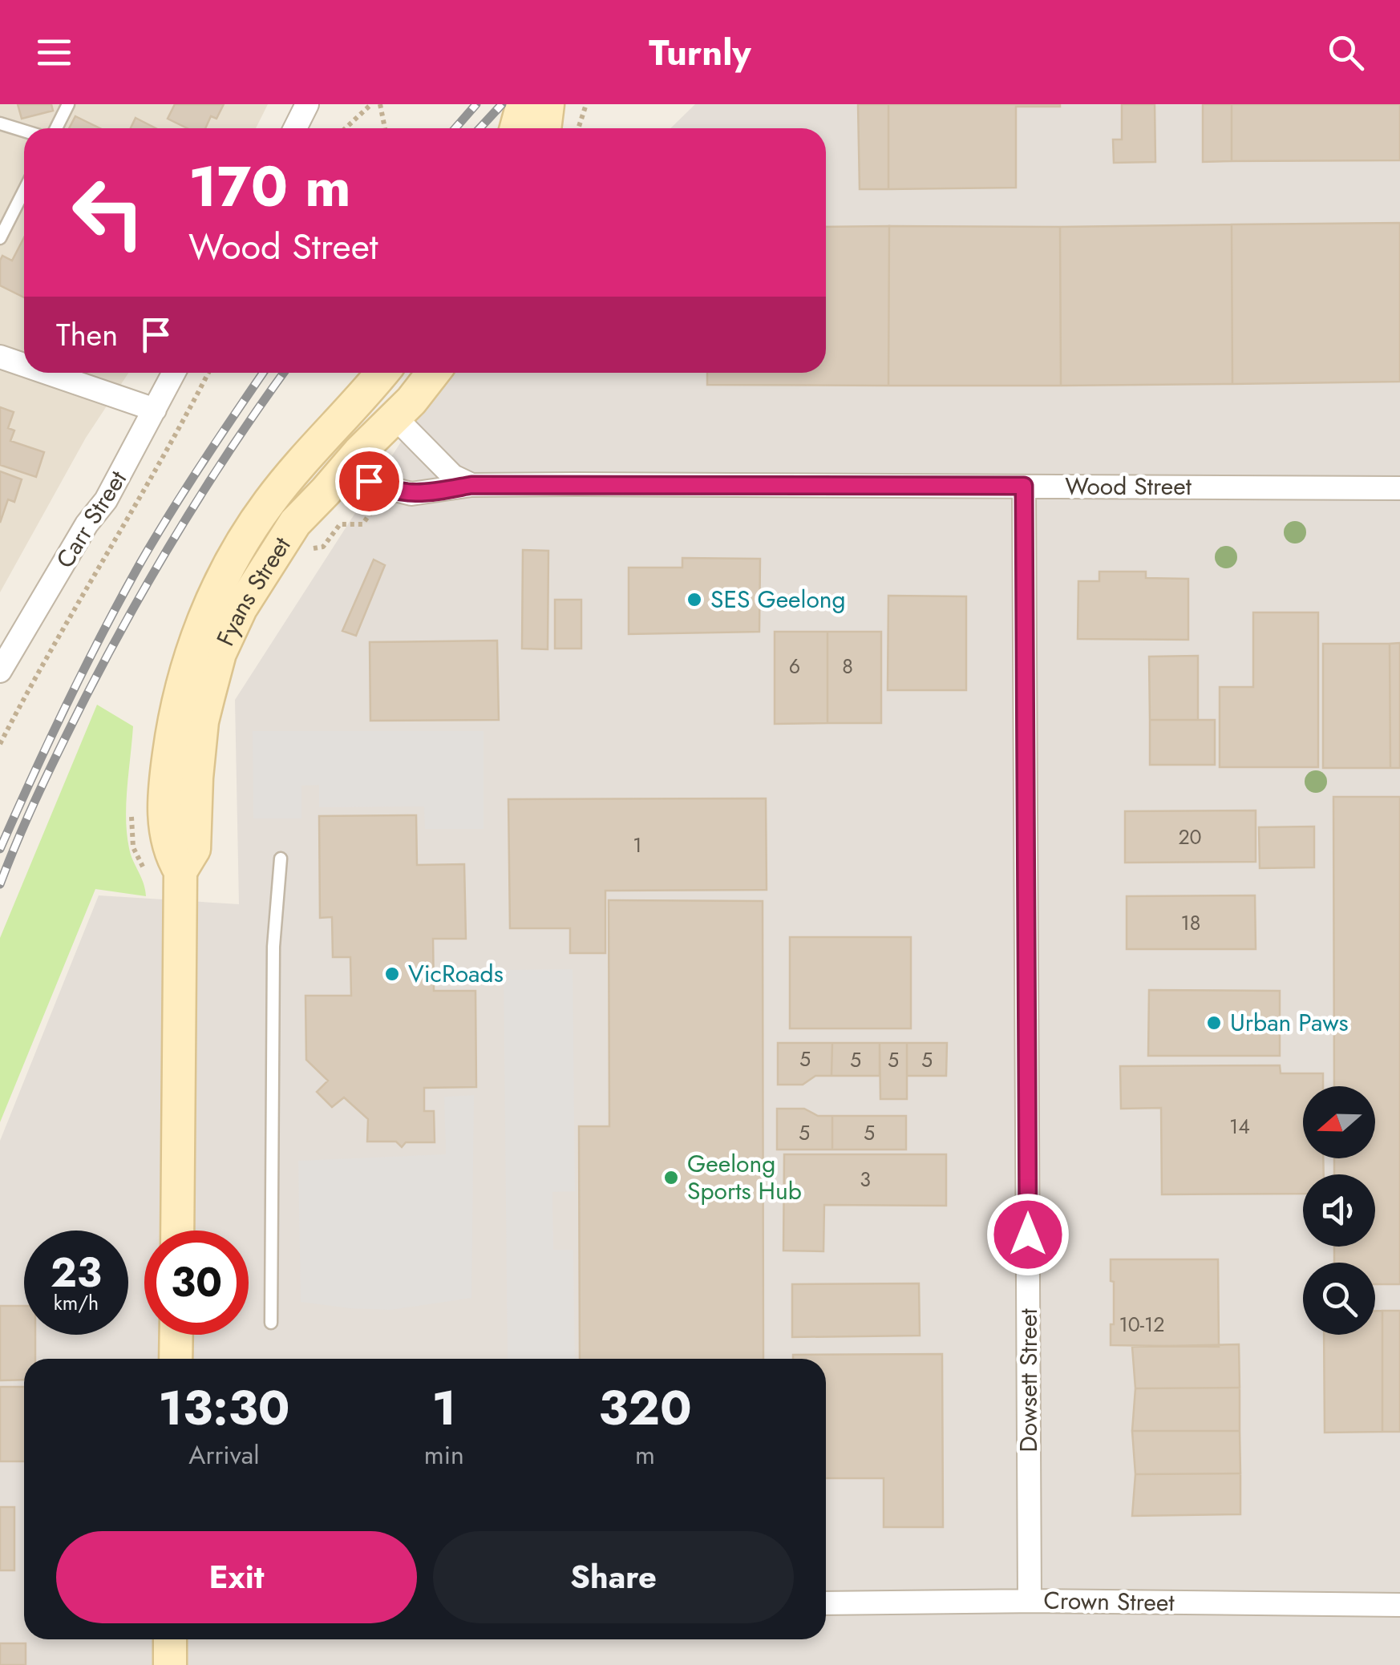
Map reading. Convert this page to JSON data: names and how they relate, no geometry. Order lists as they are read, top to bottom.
{
  "streets": {
    "main road": ["Fyans Street"],
    "street": [
      "Wood Street",
      "Carr Street",
      "Dowsett Street",
      "Crown Street"
    ]
  },
  "crossings": [
    ["Wood Street", "Fyans Street"],
    ["Wood Street", "Dowsett Street"],
    ["Dowsett Street", "Crown Street"]
  ],
  "places": [
    "SES Geelong",
    "VicRoads",
    "Urban Paws",
    "Geelong Sports Hub"
  ],
  "house_numbers": [
    "6",
    "8",
    "20",
    "1",
    "18",
    "5",
    "5",
    "5",
    "5",
    "14",
    "5",
    "5",
    "3",
    "10-12"
  ],
  "north": "left",
  "page": {
    "header": "Turnly",
    "turn": ["170 m", "Wood Street"],
    "then": "Then",
    "speed": "23 km/h",
    "limit": "30",
    "eta": [
      "13:30",
      "Arrival",
      "1",
      "min",
      "320",
      "m"
    ],
    "buttons": ["Exit", "Share"]
  }
}
